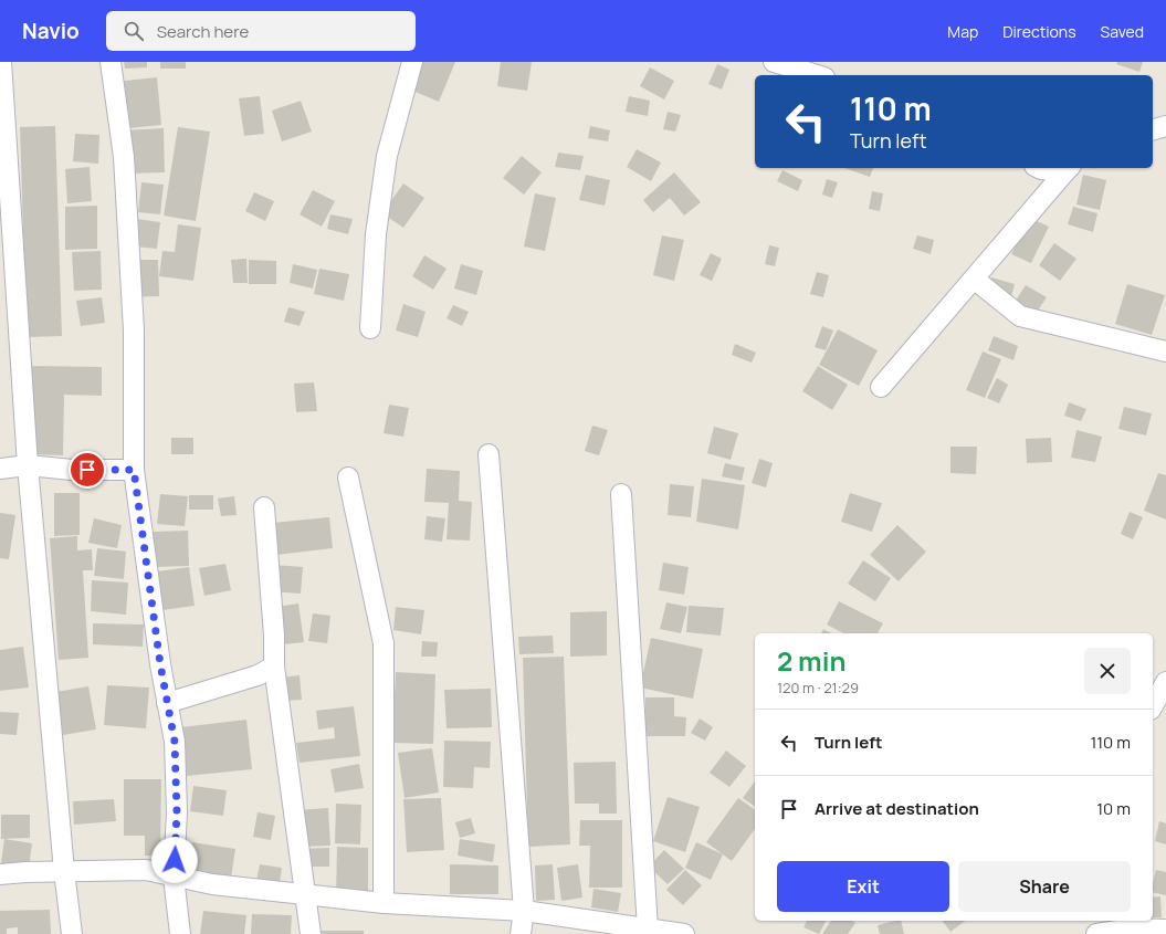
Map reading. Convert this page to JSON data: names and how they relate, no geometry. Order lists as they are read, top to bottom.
{
  "page": {
    "header": "Navio",
    "search": "Search here",
    "nav": ["Map", "Directions", "Saved"],
    "turn": ["110 m", "Turn left"],
    "heading": ["2 min", "120 m · 21:29"],
    "list": [
      {
        "name": "Turn left",
        "value": "110 m"
      },
      {
        "name": "Arrive at destination",
        "value": "10 m"
      }
    ],
    "buttons": ["Exit", "Share"]
  }
}
